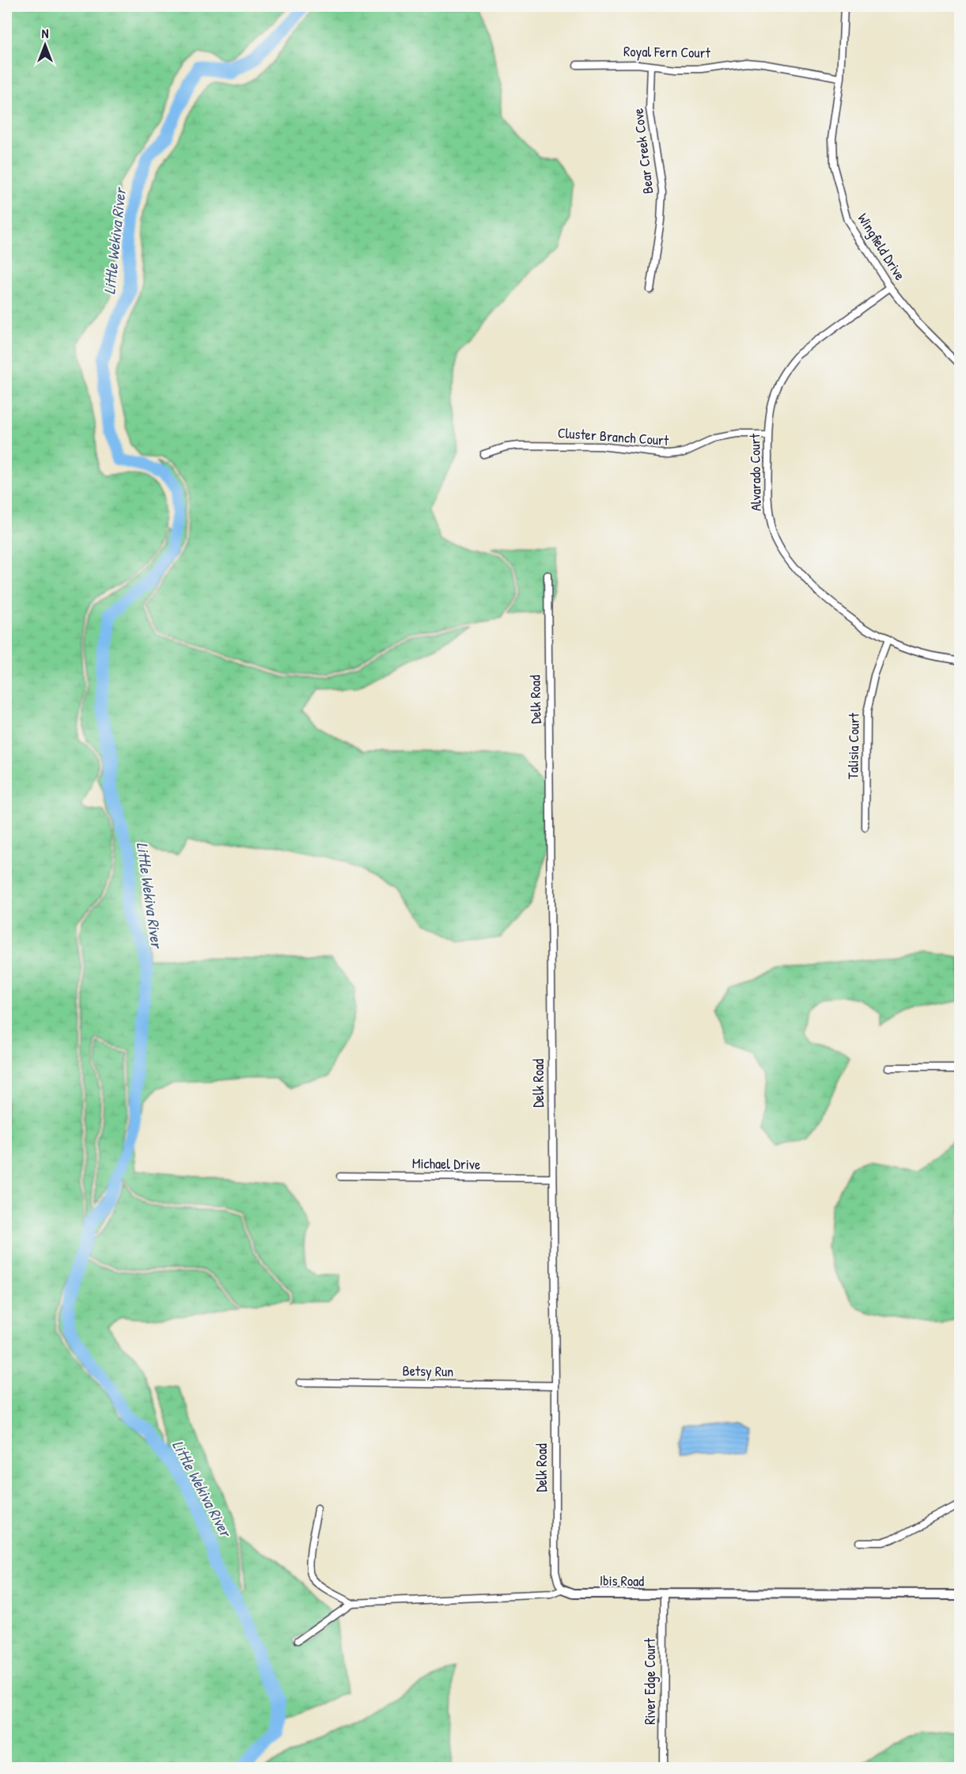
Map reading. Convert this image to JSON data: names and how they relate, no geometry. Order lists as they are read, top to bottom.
{
  "streets": {
    "street": [
      "Royal Fern Court",
      "Bear Creek Cove",
      "Wingfield Drive",
      "Cluster Branch Court",
      "Alvarado Court",
      "Delk Road",
      "Talisia Court",
      "Michael Drive",
      "Betsy Run",
      "Ibis Road",
      "River Edge Court"
    ]
  },
  "crossings": [
    ["Royal Fern Court", "Bear Creek Cove"],
    ["Royal Fern Court", "Wingfield Drive"],
    ["Wingfield Drive", "Alvarado Court"],
    ["Cluster Branch Court", "Alvarado Court"],
    ["Alvarado Court", "Talisia Court"],
    ["Delk Road", "Michael Drive"],
    ["Delk Road", "Betsy Run"],
    ["Delk Road", "Ibis Road"],
    ["Ibis Road", "River Edge Court"]
  ],
  "water": ["Little Wekiva River"],
  "north": "top"
}
